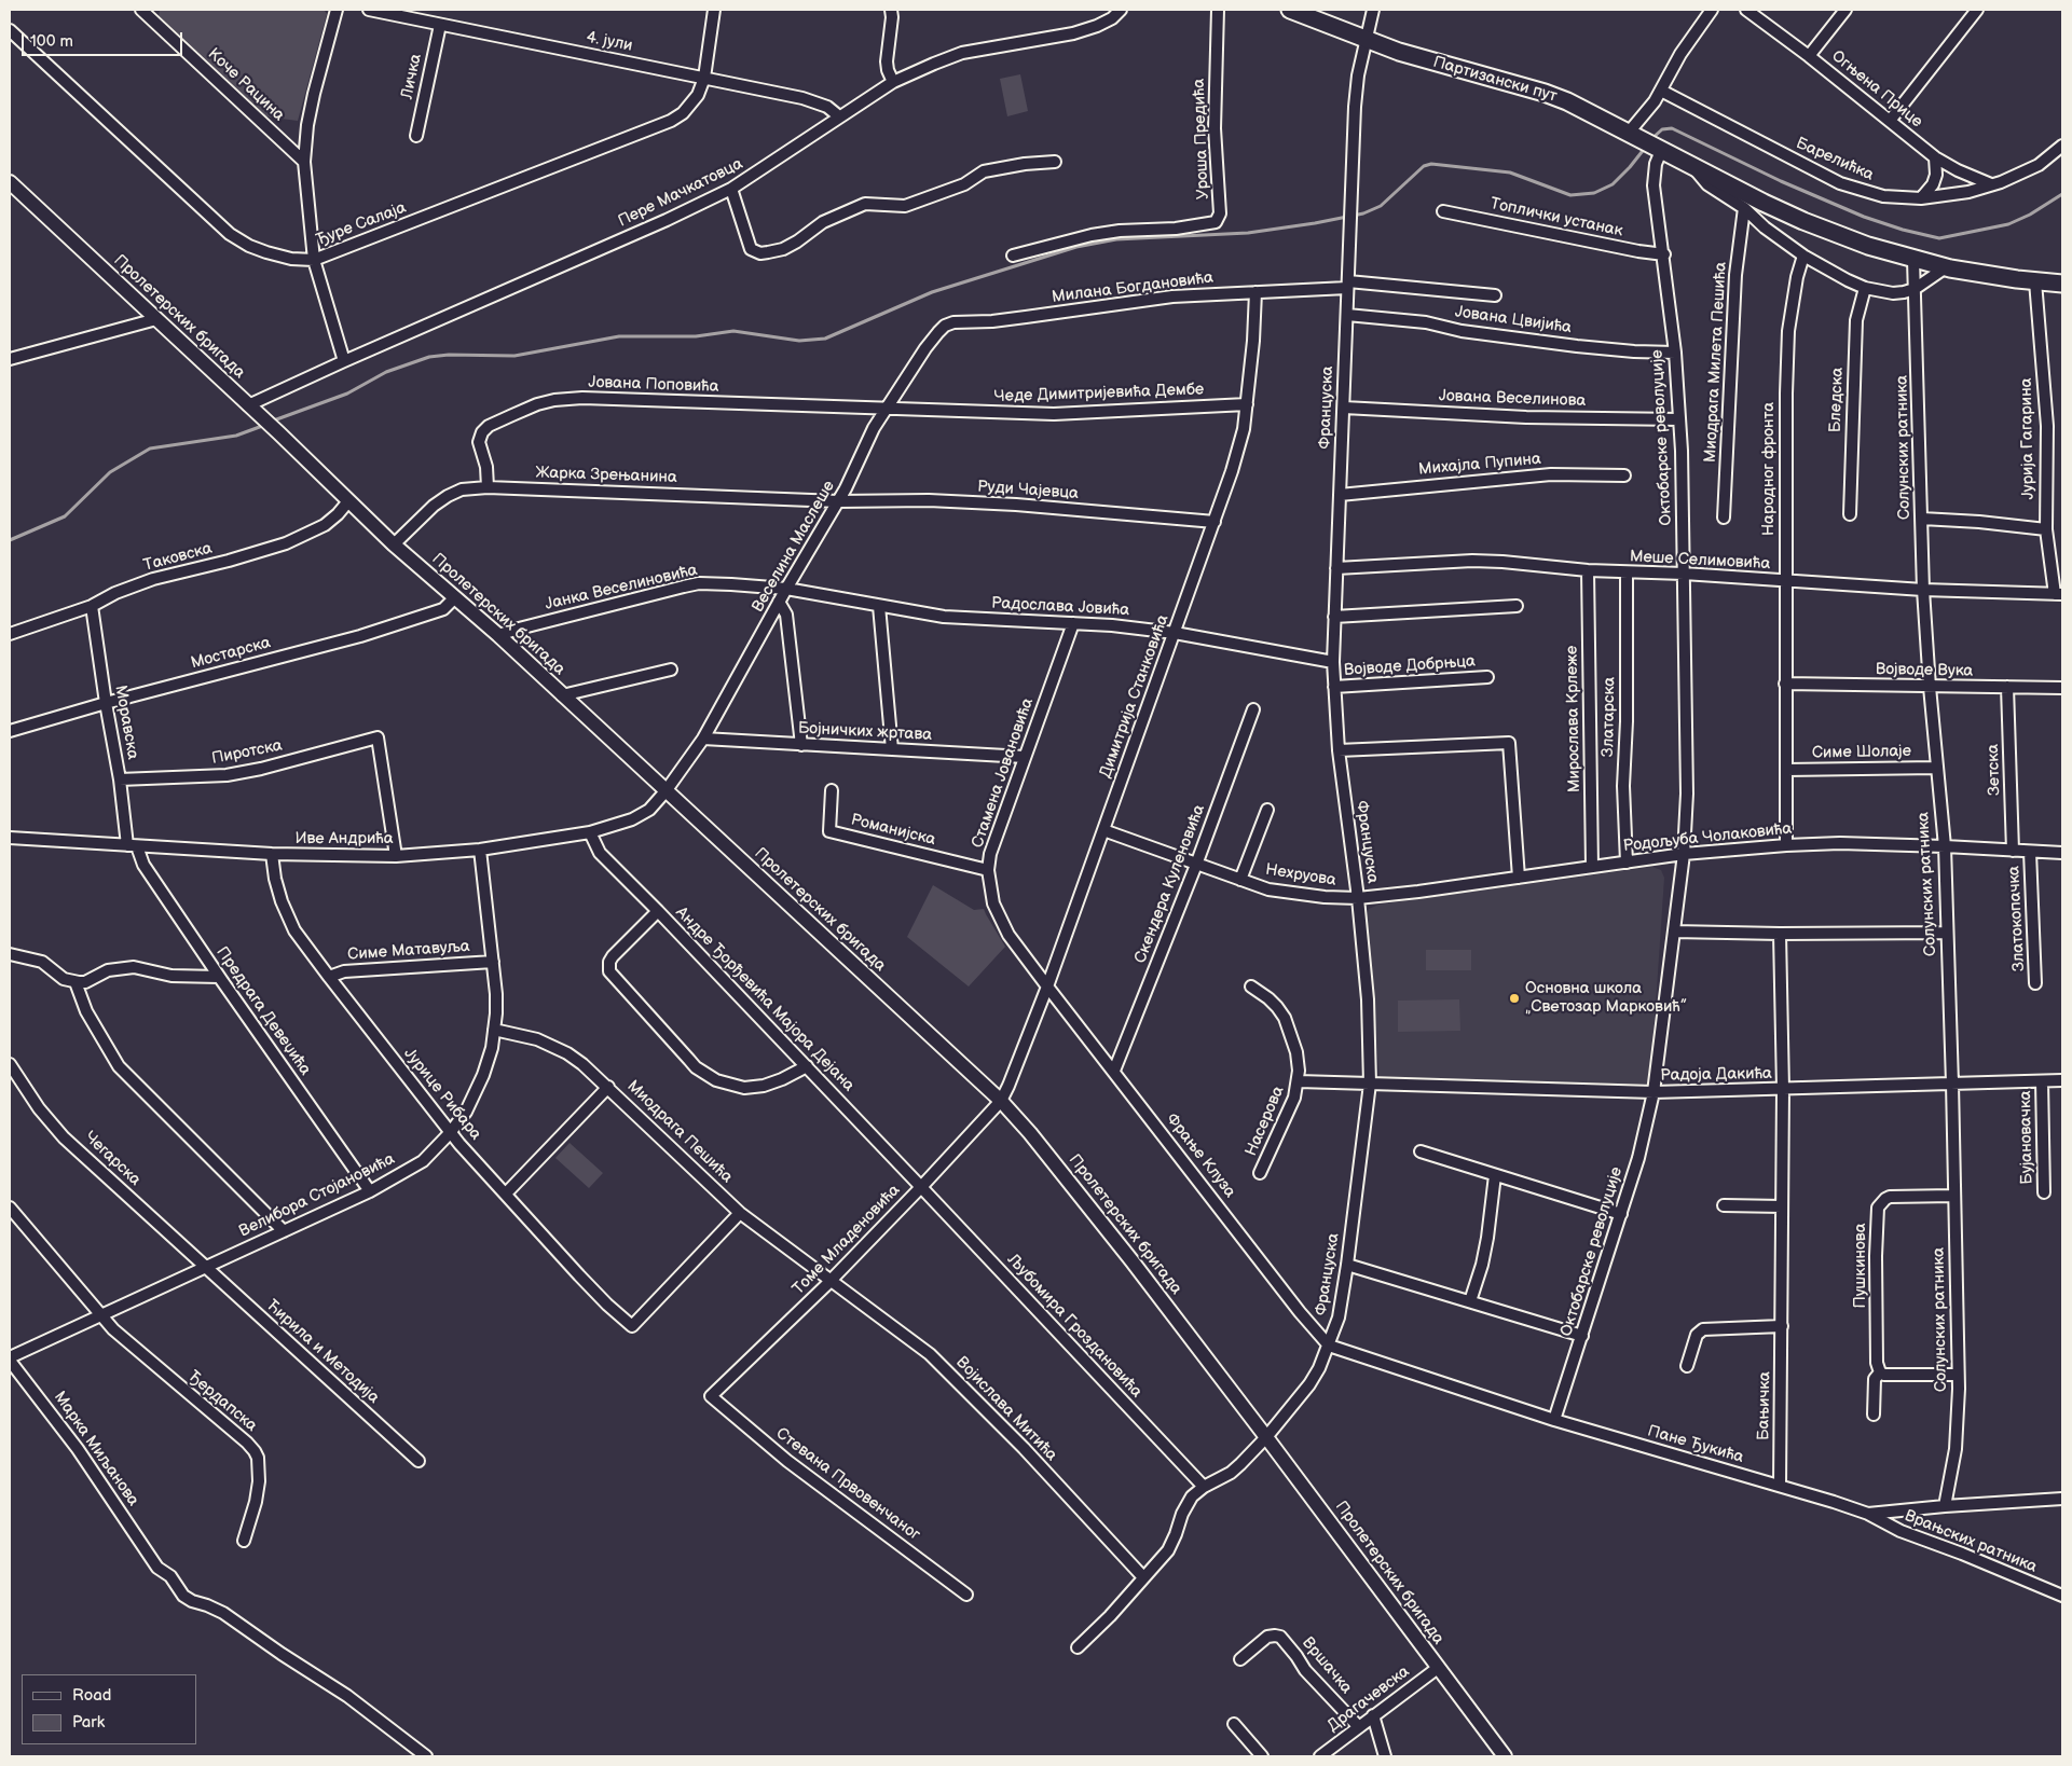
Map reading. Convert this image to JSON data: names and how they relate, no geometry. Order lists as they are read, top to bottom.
{
  "streets": {
    "main road": ["Партизански пут"],
    "street": [
      "4. јули",
      "Личка",
      "Коче Рацина",
      "Огњена Прице",
      "Уроша Предића",
      "Барелићка",
      "Пере Мачкатовца",
      "Топлички устанак",
      "Ђуре Салаја",
      "Милана Богдановића",
      "Пролетерских бригада",
      "Јована Цвијића",
      "Миодрага Милета Пешића",
      "Јована Поповића",
      "Чеде Димитријевића Дембе",
      "Јована Веселинова",
      "Бледска",
      "Француска",
      "Октобарске револуције",
      "Јурија Гагарина",
      "Солунских ратника",
      "Михајла Пупина",
      "Народног фронта",
      "Жарка Зрењанина",
      "Руди Чајевца",
      "Веселина Маслеше",
      "Таковска",
      "Меше Селимовића",
      "Јанка Веселиновића",
      "Радослава Јовића",
      "Мостарска",
      "Војводе Добрњца",
      "Војводе Вука",
      "Димитрија Станковића",
      "Златарска",
      "Мирослава Крлеже",
      "Моравска",
      "Бојничких жртава",
      "Пиротска",
      "Симе Шолаје",
      "Зетска",
      "Стамена Јовановића",
      "Романијска",
      "Родољуба Чолаковића",
      "Иве Андрића",
      "Нехруова",
      "Скендера Куленовића",
      "Златокопачка",
      "Симе Матавуља",
      "Андре Ђорђевића Мајора Дејана",
      "Предрага Девеџића",
      "Радоја Дакића",
      "Јурице Рибара",
      "Насерова",
      "Миодрага Пешића",
      "Бујановачка",
      "Фрање Клуза",
      "Чегарска",
      "Велибора Стојановића",
      "Томе Младеновића",
      "Пушкинова",
      "Љубомира Гроздановића",
      "Ћирила и Методија",
      "Ђердапска",
      "Бањичка",
      "Војислава Митића",
      "Пане Ђукића",
      "Марка Миљанова",
      "Стевана Првовенчаног",
      "Врањских ратника",
      "Вршачка",
      "Драгачевска"
    ]
  },
  "crossings": [
    ["4. јули", "Личка"],
    ["4. јули", "Пере Мачкатовца"],
    ["4. јули", "Ђуре Салаја"],
    ["Партизански пут", "Миодрага Милета Пешића"],
    ["Партизански пут", "Бледска"],
    ["Партизански пут", "Француска"],
    ["Партизански пут", "Октобарске револуције"],
    ["Партизански пут", "Јурија Гагарина"],
    ["Партизански пут", "Солунских ратника"],
    ["Партизански пут", "Народног фронта"],
    ["Огњена Прице", "Барелићка"],
    ["Пере Мачкатовца", "Пролетерских бригада"],
    ["Топлички устанак", "Октобарске револуције"],
    ["Милана Богдановића", "Јована Цвијића"],
    ["Милана Богдановића", "Француска"],
    ["Милана Богдановића", "Веселина Маслеше"],
    ["Милана Богдановића", "Димитрија Станковића"],
    ["Пролетерских бригада", "Француска"],
    ["Пролетерских бригада", "Жарка Зрењанина"],
    ["Пролетерских бригада", "Веселина Маслеше"],
    ["Пролетерских бригада", "Таковска"],
    ["Пролетерских бригада", "Јанка Веселиновића"],
    ["Пролетерских бригада", "Мостарска"],
    ["Пролетерских бригада", "Димитрија Станковића"],
    ["Пролетерских бригада", "Иве Андрића"],
    ["Пролетерских бригада", "Томе Младеновића"],
    ["Пролетерских бригада", "Драгачевска"],
    ["Јована Цвијића", "Француска"],
    ["Јована Цвијића", "Октобарске револуције"],
    ["Јована Поповића", "Чеде Димитријевића Дембе"],
    ["Јована Поповића", "Жарка Зрењанина"],
    ["Јована Поповића", "Веселина Маслеше"],
    ["Чеде Димитријевића Дембе", "Веселина Маслеше"],
    ["Чеде Димитријевића Дембе", "Димитрија Станковића"],
    ["Јована Веселинова", "Француска"],
    ["Јована Веселинова", "Октобарске револуције"],
    ["Француска", "Михајла Пупина"],
    ["Француска", "Меше Селимовића"],
    ["Француска", "Радослава Јовића"],
    ["Француска", "Војводе Добрњца"],
    ["Француска", "Родољуба Чолаковића"],
    ["Француска", "Нехруова"],
    ["Француска", "Радоја Дакића"],
    ["Француска", "Насерова"],
    ["Француска", "Фрање Клуза"],
    ["Француска", "Љубомира Гроздановића"],
    ["Француска", "Војислава Митића"],
    ["Француска", "Пане Ђукића"],
    ["Октобарске револуције", "Меше Селимовића"],
    ["Октобарске револуције", "Родољуба Чолаковића"],
    ["Октобарске револуције", "Радоја Дакића"],
    ["Октобарске револуције", "Пане Ђукића"],
    ["Јурија Гагарина", "Меше Селимовића"],
    ["Солунских ратника", "Меше Селимовића"],
    ["Солунских ратника", "Војводе Вука"],
    ["Солунских ратника", "Симе Шолаје"],
    ["Солунских ратника", "Родољуба Чолаковића"],
    ["Солунских ратника", "Радоја Дакића"],
    ["Солунских ратника", "Пушкинова"],
    ["Солунских ратника", "Пане Ђукића"],
    ["Народног фронта", "Меше Селимовића"],
    ["Народног фронта", "Војводе Вука"],
    ["Народног фронта", "Симе Шолаје"],
    ["Народног фронта", "Родољуба Чолаковића"],
    ["Жарка Зрењанина", "Руди Чајевца"],
    ["Жарка Зрењанина", "Веселина Маслеше"],
    ["Руди Чајевца", "Веселина Маслеше"],
    ["Руди Чајевца", "Димитрија Станковића"],
    ["Веселина Маслеше", "Јанка Веселиновића"],
    ["Веселина Маслеше", "Радослава Јовића"],
    ["Веселина Маслеше", "Бојничких жртава"],
    ["Веселина Маслеше", "Иве Андрића"],
    ["Таковска", "Моравска"],
    ["Меше Селимовића", "Златарска"],
    ["Меше Селимовића", "Мирослава Крлеже"],
    ["Јанка Веселиновића", "Радослава Јовића"],
    ["Радослава Јовића", "Димитрија Станковића"],
    ["Радослава Јовића", "Стамена Јовановића"],
    ["Мостарска", "Моравска"],
    ["Војводе Вука", "Зетска"],
    ["Димитрија Станковића", "Стамена Јовановића"],
    ["Димитрија Станковића", "Нехруова"],
    ["Димитрија Станковића", "Фрање Клуза"],
    ["Димитрија Станковића", "Томе Младеновића"],
    ["Златарска", "Родољуба Чолаковића"],
    ["Мирослава Крлеже", "Родољуба Чолаковића"],
    ["Моравска", "Пиротска"],
    ["Моравска", "Иве Андрића"],
    ["Моравска", "Предрага Девеџића"],
    ["Бојничких жртава", "Стамена Јовановића"],
    ["Пиротска", "Иве Андрића"],
    ["Зетска", "Родољуба Чолаковића"],
    ["Стамена Јовановића", "Романијска"],
    ["Стамена Јовановића", "Фрање Клуза"],
    ["Родољуба Чолаковића", "Нехруова"],
    ["Родољуба Чолаковића", "Златокопачка"],
    ["Иве Андрића", "Андре Ђорђевића Мајора Дејана"],
    ["Иве Андрића", "Предрага Девеџића"],
    ["Иве Андрића", "Јурице Рибара"],
    ["Иве Андрића", "Велибора Стојановића"],
    ["Нехруова", "Скендера Куленовића"],
    ["Скендера Куленовића", "Фрање Клуза"],
    ["Симе Матавуља", "Јурице Рибара"],
    ["Симе Матавуља", "Велибора Стојановића"],
    ["Андре Ђорђевића Мајора Дејана", "Томе Младеновића"],
    ["Андре Ђорђевића Мајора Дејана", "Љубомира Гроздановића"],
    ["Предрага Девеџића", "Велибора Стојановића"],
    ["Радоја Дакића", "Насерова"],
    ["Радоја Дакића", "Бујановачка"],
    ["Радоја Дакића", "Бањичка"],
    ["Јурице Рибара", "Миодрага Пешића"],
    ["Јурице Рибара", "Велибора Стојановића"],
    ["Миодрага Пешића", "Велибора Стојановића"],
    ["Миодрага Пешића", "Томе Младеновића"],
    ["Миодрага Пешића", "Војислава Митића"],
    ["Фрање Клуза", "Пане Ђукића"],
    ["Чегарска", "Велибора Стојановића"],
    ["Чегарска", "Ћирила и Методија"],
    ["Велибора Стојановића", "Ћирила и Методија"],
    ["Велибора Стојановића", "Ђердапска"],
    ["Велибора Стојановића", "Марка Миљанова"],
    ["Томе Младеновића", "Љубомира Гроздановића"],
    ["Томе Младеновића", "Војислава Митића"],
    ["Томе Младеновића", "Стевана Првовенчаног"],
    ["Бањичка", "Пане Ђукића"],
    ["Пане Ђукића", "Врањских ратника"],
    ["Вршачка", "Драгачевска"]
  ],
  "places": ["Основна школа „Светозар Марковић”"],
  "legend": ["Road", "Park"],
  "scale_bar": "100 m"
}
